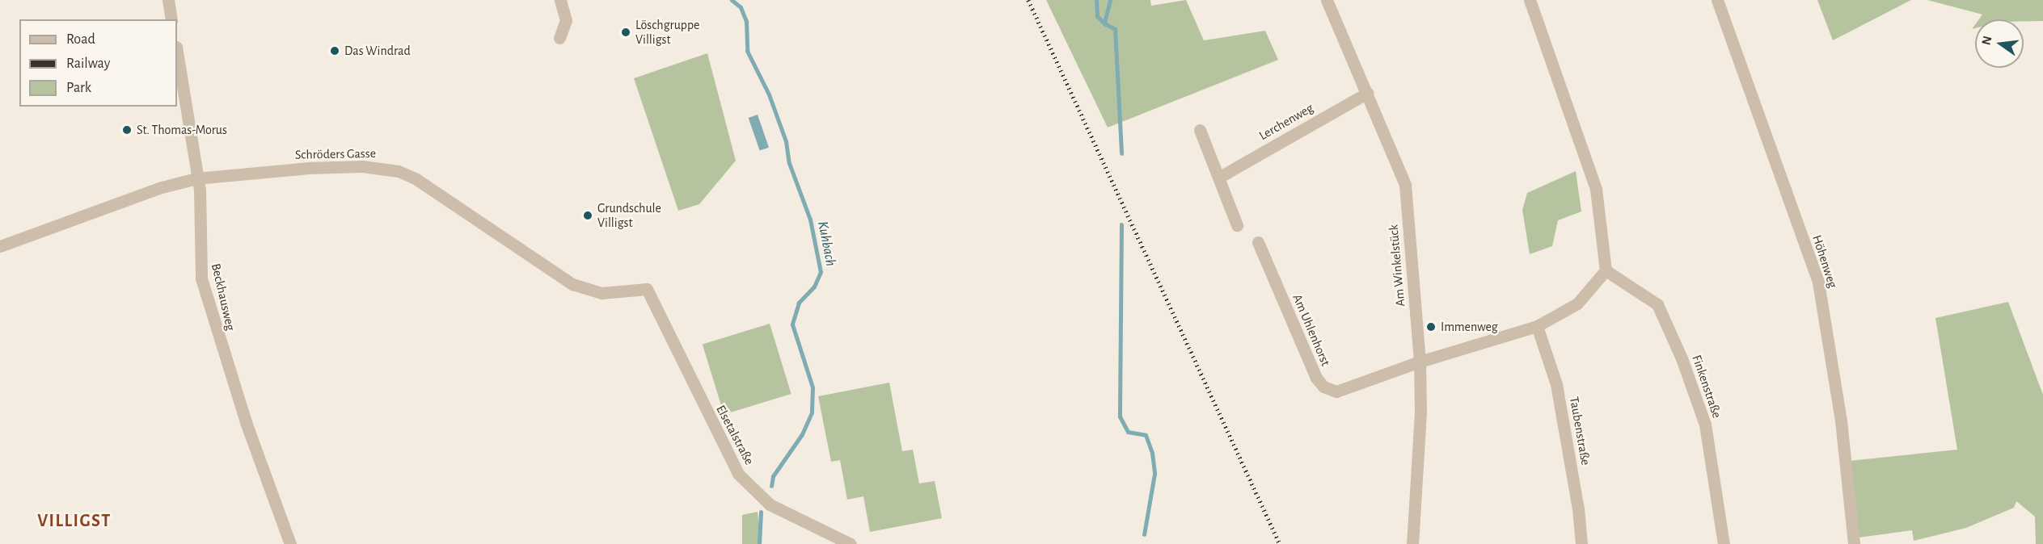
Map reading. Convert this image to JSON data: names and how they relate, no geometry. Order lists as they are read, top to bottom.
{
  "streets": {
    "street": [
      "Lerchenweg",
      "Schröders Gasse",
      "Höhenweg",
      "Am Winkelstück",
      "Beckhausweg",
      "Am Uhlenhorst",
      "Finkenstraße",
      "Taubenstraße",
      "Elsetalstraße"
    ]
  },
  "crossings": [
    ["Lerchenweg", "Am Winkelstück"],
    ["Schröders Gasse", "Beckhausweg"],
    ["Schröders Gasse", "Elsetalstraße"],
    ["Am Winkelstück", "Am Uhlenhorst"]
  ],
  "districts": ["VILLIGST"],
  "water": ["Kuhbach"],
  "places": [
    "Löschgruppe Villigst",
    "Das Windrad",
    "St. Thomas-Morus",
    "Grundschule Villigst",
    "Immenweg"
  ],
  "legend": ["Road", "Railway", "Park"],
  "north": "left"
}
